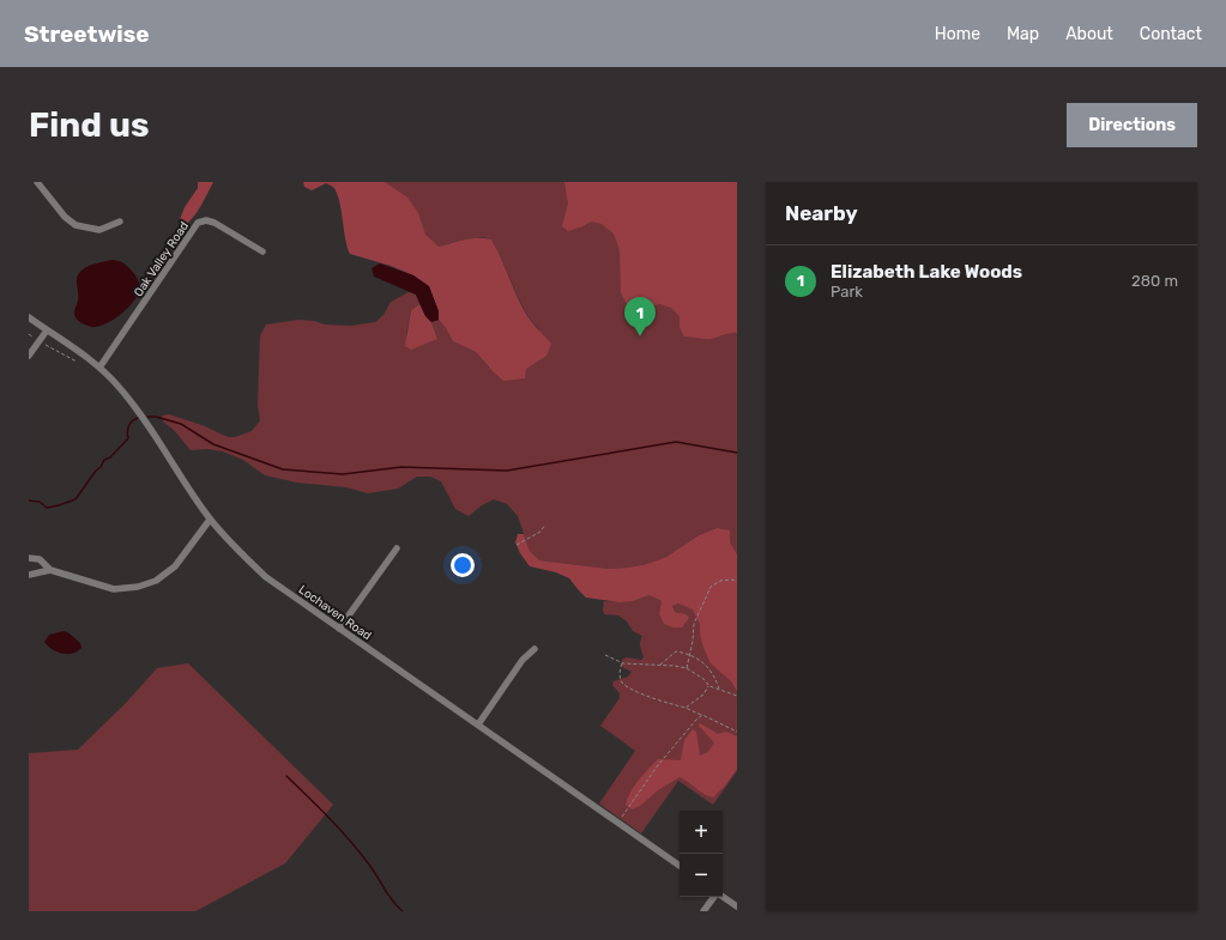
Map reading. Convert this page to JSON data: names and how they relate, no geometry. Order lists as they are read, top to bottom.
{
  "streets": {
    "street": ["Oak Valley Road", "Lochaven Road"]
  },
  "crossings": [
    ["Oak Valley Road", "Lochaven Road"]
  ],
  "page": {
    "header": "Streetwise",
    "nav": [
      "Home",
      "Map",
      "About",
      "Contact"
    ],
    "buttons": "Directions",
    "title": "Find us",
    "heading": "Nearby",
    "list": [
      {
        "mark": "1",
        "name": "Elizabeth Lake Woods",
        "note": "Park",
        "value": "280 m"
      }
    ],
    "pins": "1",
    "map_buttons": ["+", "−"]
  }
}
